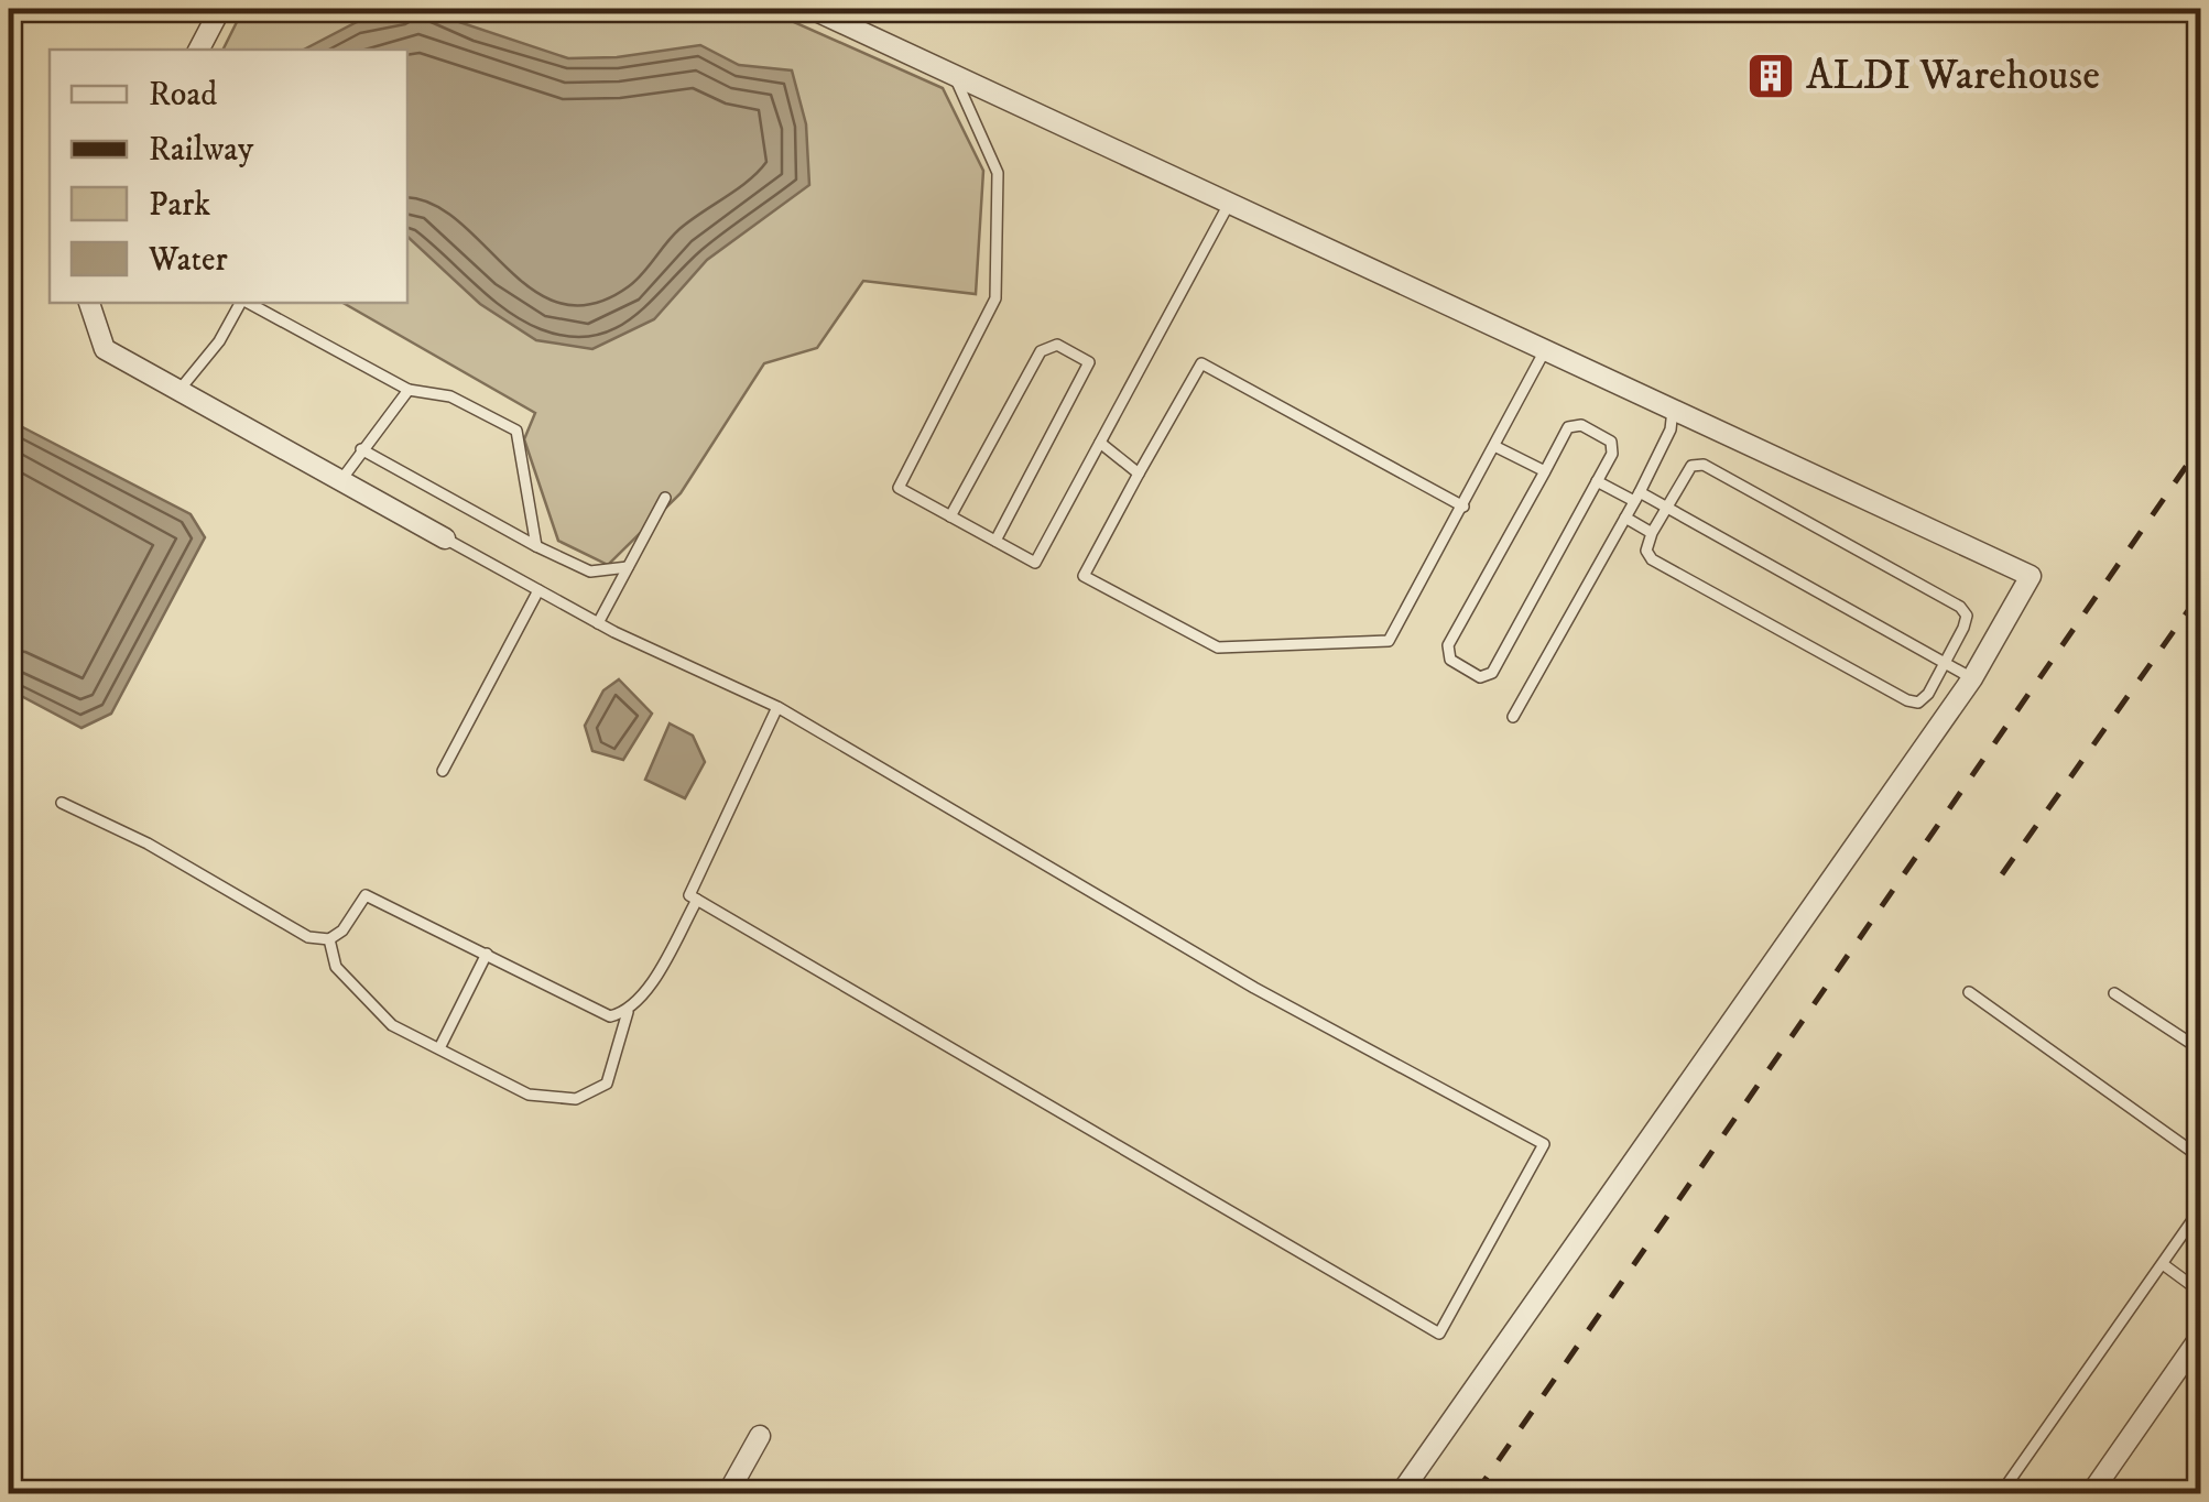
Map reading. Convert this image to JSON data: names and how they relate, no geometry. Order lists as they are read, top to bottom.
{
  "places": {
    "building": ["ALDI Warehouse"]
  },
  "legend": [
    "Road",
    "Railway",
    "Park",
    "Water"
  ]
}
